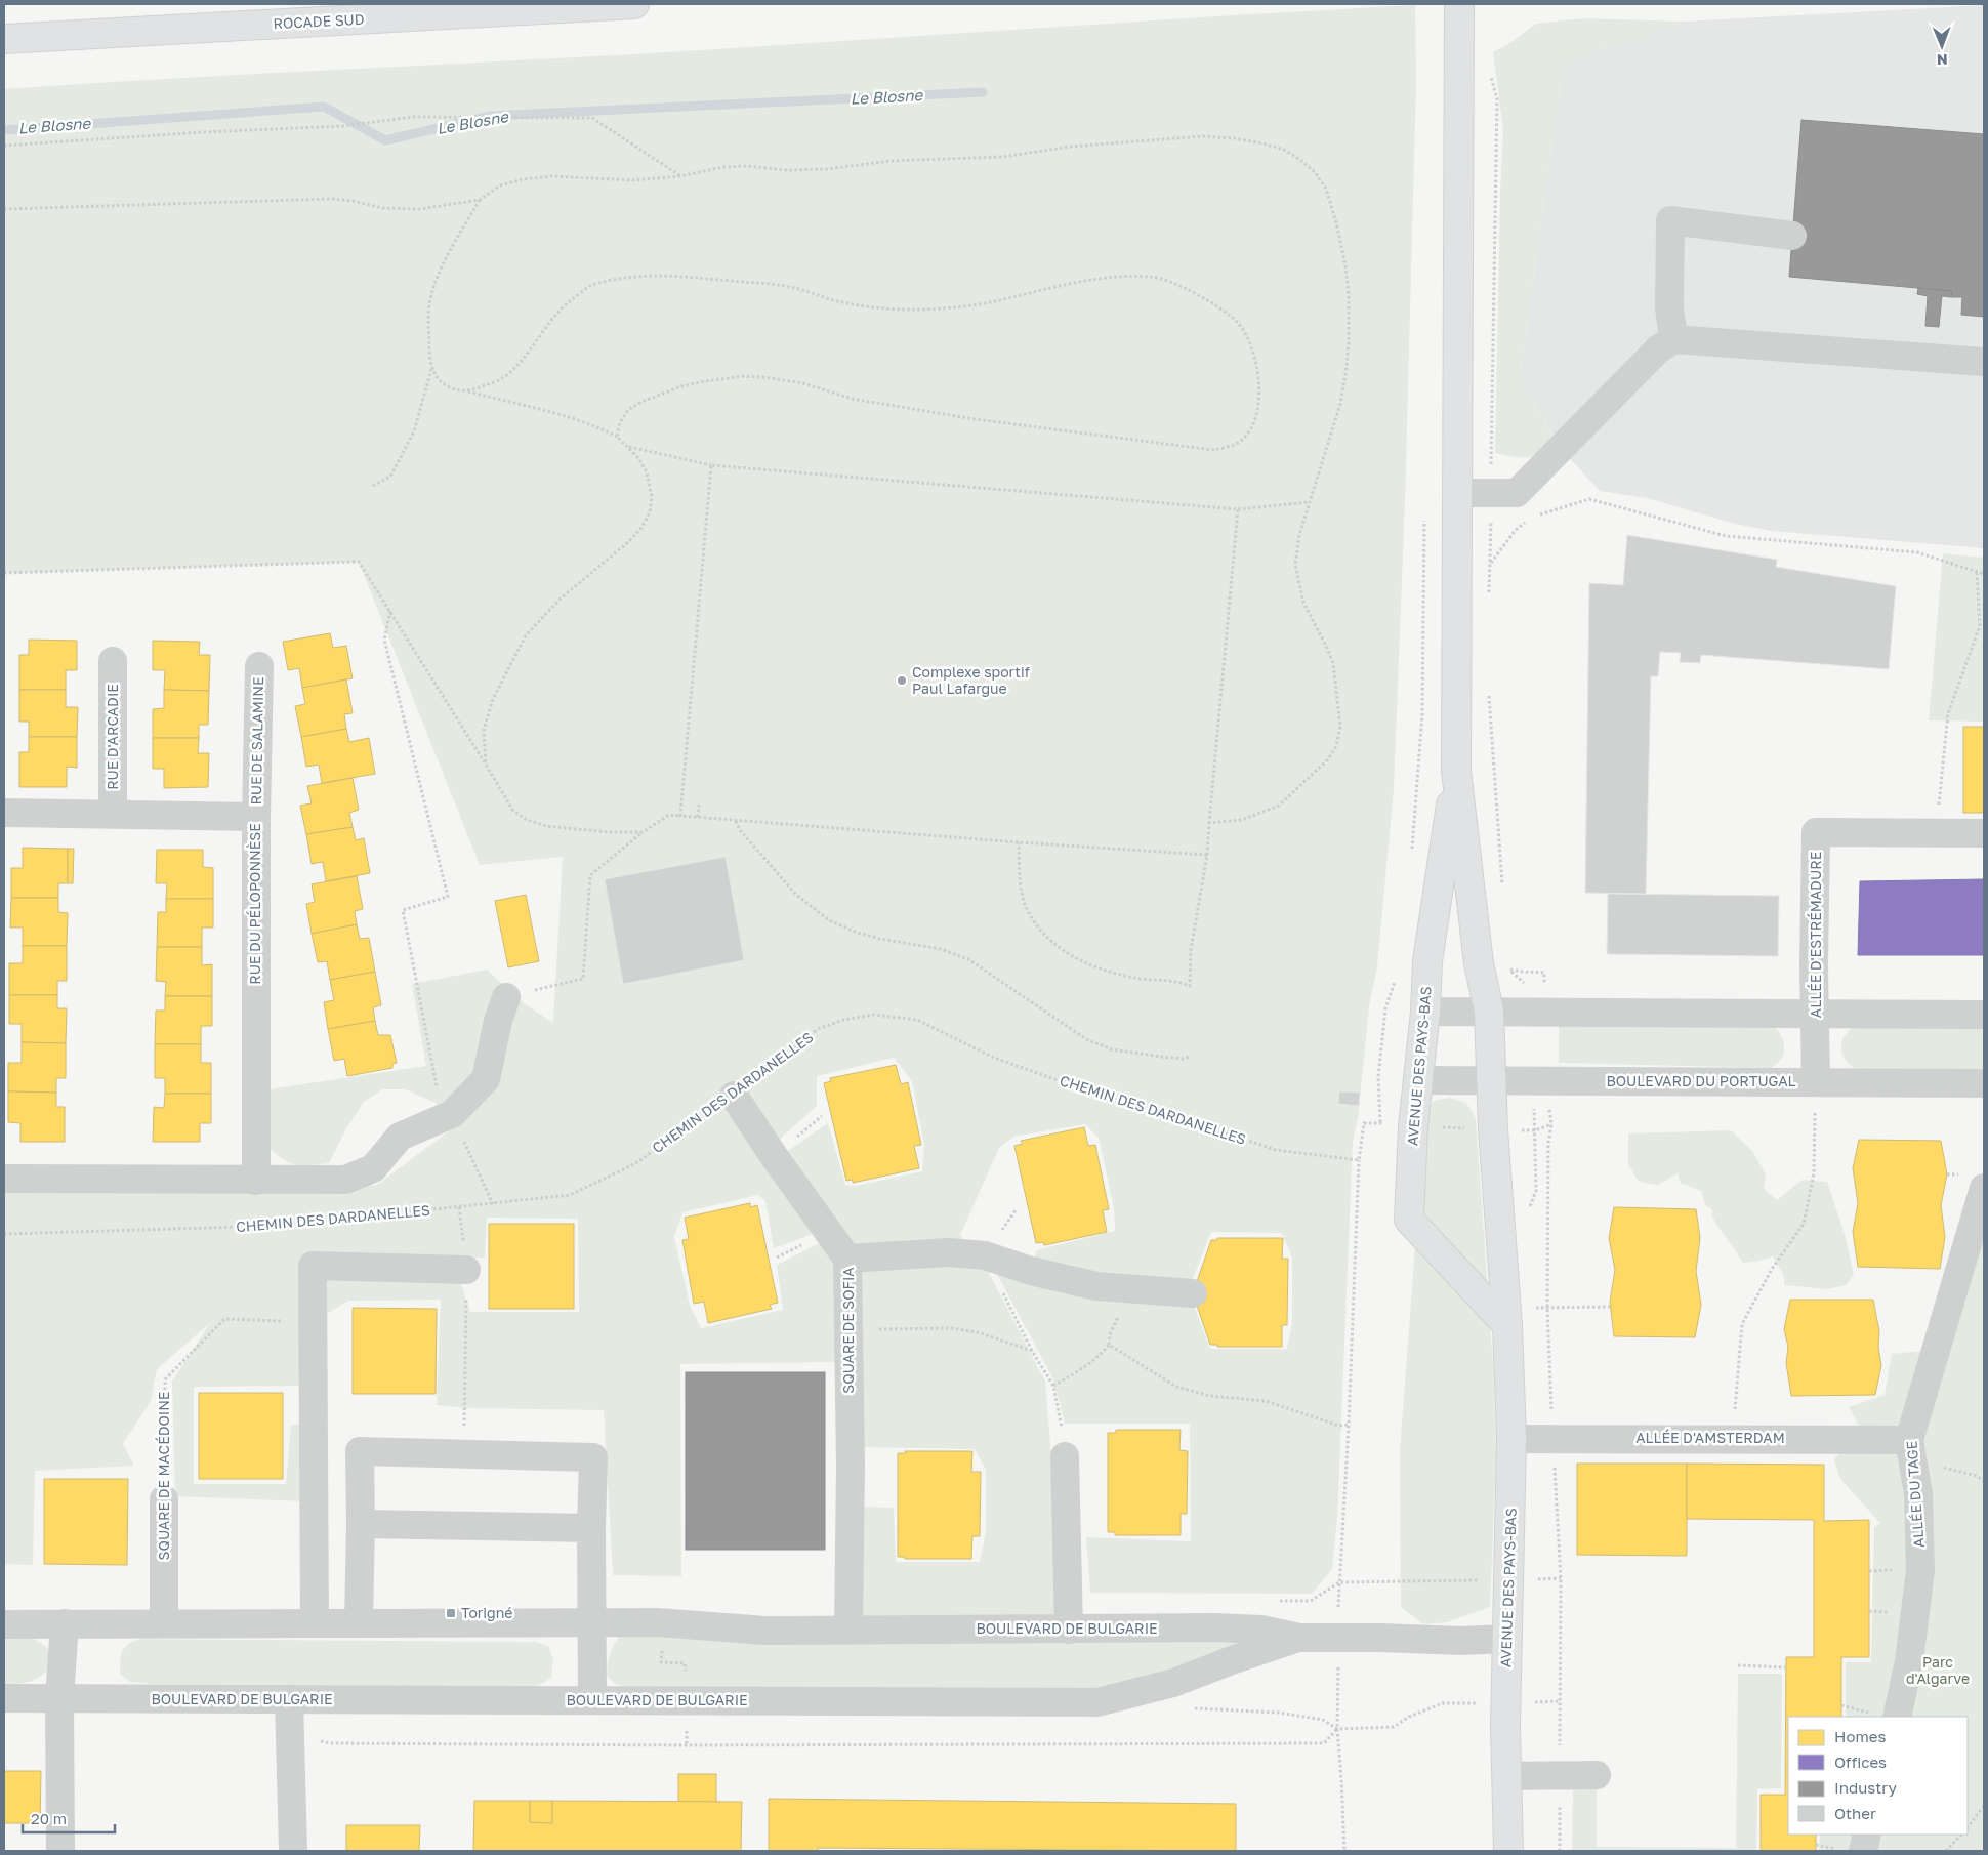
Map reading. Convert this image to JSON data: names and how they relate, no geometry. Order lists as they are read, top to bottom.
{
  "streets": {
    "main road": ["ROCADE SUD", "AVENUE DES PAYS-BAS"],
    "street": [
      "RUE D'ARCADIE",
      "RUE DE SALAMINE",
      "RUE DU PÉLOPONNÈSE",
      "ALLÉE D'ESTRÉMADURE",
      "BOULEVARD DU PORTUGAL",
      "SQUARE DE SOFIA",
      "ALLÉE D'AMSTERDAM",
      "SQUARE DE MACÉDOINE",
      "ALLÉE DU TAGE",
      "BOULEVARD DE BULGARIE"
    ],
    "path": ["CHEMIN DES DARDANELLES"]
  },
  "crossings": [
    ["RUE D'ARCADIE", "RUE DU PÉLOPONNÈSE"],
    ["RUE DE SALAMINE", "RUE DU PÉLOPONNÈSE"],
    ["ALLÉE D'ESTRÉMADURE", "BOULEVARD DU PORTUGAL"],
    ["AVENUE DES PAYS-BAS", "BOULEVARD DU PORTUGAL"],
    ["AVENUE DES PAYS-BAS", "ALLÉE D'AMSTERDAM"],
    ["AVENUE DES PAYS-BAS", "BOULEVARD DE BULGARIE"],
    ["SQUARE DE SOFIA", "BOULEVARD DE BULGARIE"],
    ["ALLÉE D'AMSTERDAM", "ALLÉE DU TAGE"],
    ["SQUARE DE MACÉDOINE", "BOULEVARD DE BULGARIE"]
  ],
  "water": ["Le Blosne"],
  "parks": ["Parc d'Algarve"],
  "places": {
    "other": ["Complexe sportif Paul Lafargue"],
    "transit": ["Torigné"]
  },
  "legend": [
    "Homes",
    "Offices",
    "Industry",
    "Other"
  ],
  "scale_bar": "20 m",
  "north": "bottom"
}
